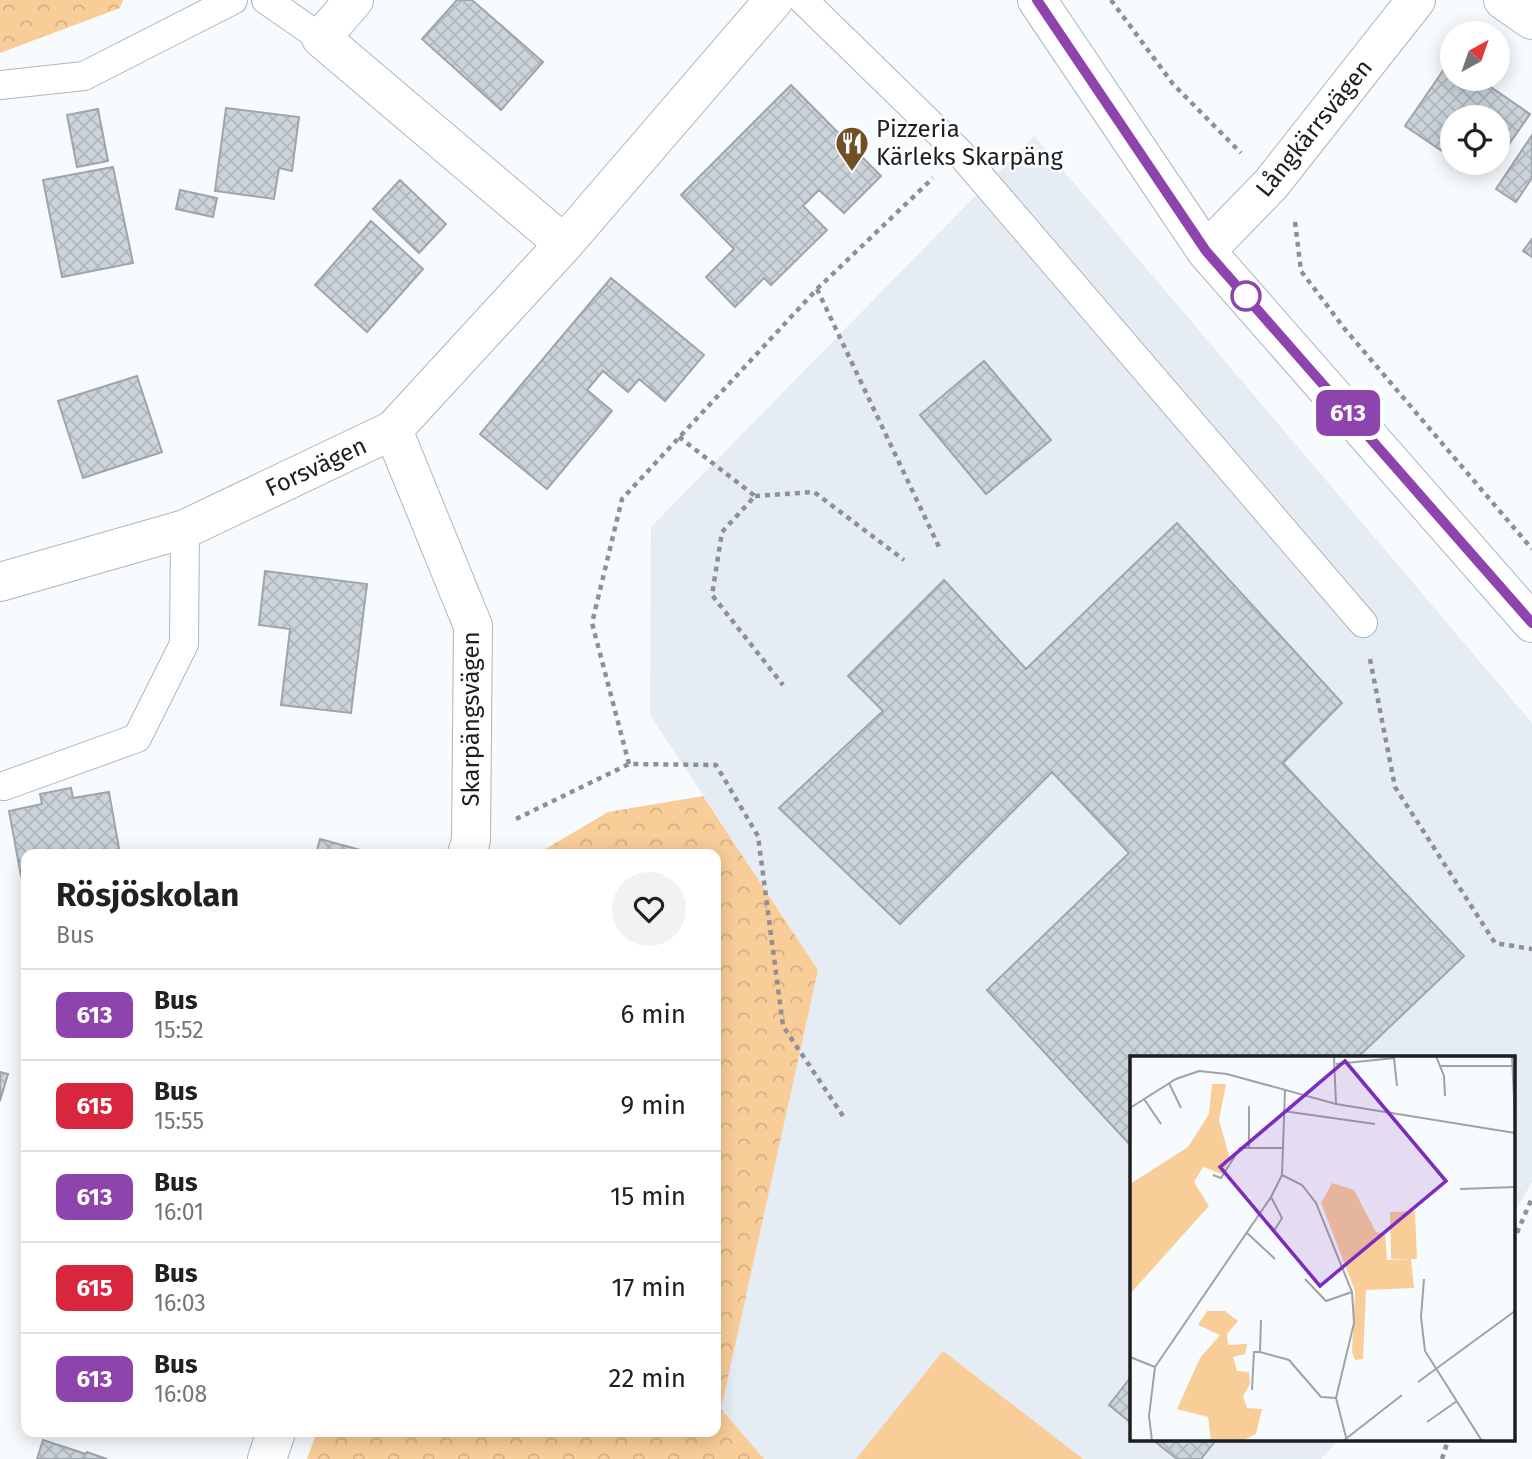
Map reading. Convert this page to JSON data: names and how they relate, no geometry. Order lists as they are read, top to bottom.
{
  "streets": {
    "street": ["Långkärrsvägen", "Forsvägen", "Skarpängsvägen"]
  },
  "crossings": [
    ["Forsvägen", "Skarpängsvägen"]
  ],
  "places": {
    "restaurant": ["Pizzeria Kärleks Skarpäng"]
  },
  "lines": ["bus line 613"],
  "north": "top right",
  "page": {
    "on_map": "613",
    "heading": ["Rösjöskolan", "Bus"],
    "list": [
      {
        "mark": "613",
        "name": "Bus",
        "note": "15:52",
        "value": "6 min"
      },
      {
        "mark": "615",
        "name": "Bus",
        "note": "15:55",
        "value": "9 min"
      },
      {
        "mark": "613",
        "name": "Bus",
        "note": "16:01",
        "value": "15 min"
      },
      {
        "mark": "615",
        "name": "Bus",
        "note": "16:03",
        "value": "17 min"
      },
      {
        "mark": "613",
        "name": "Bus",
        "note": "16:08",
        "value": "22 min"
      }
    ]
  }
}
